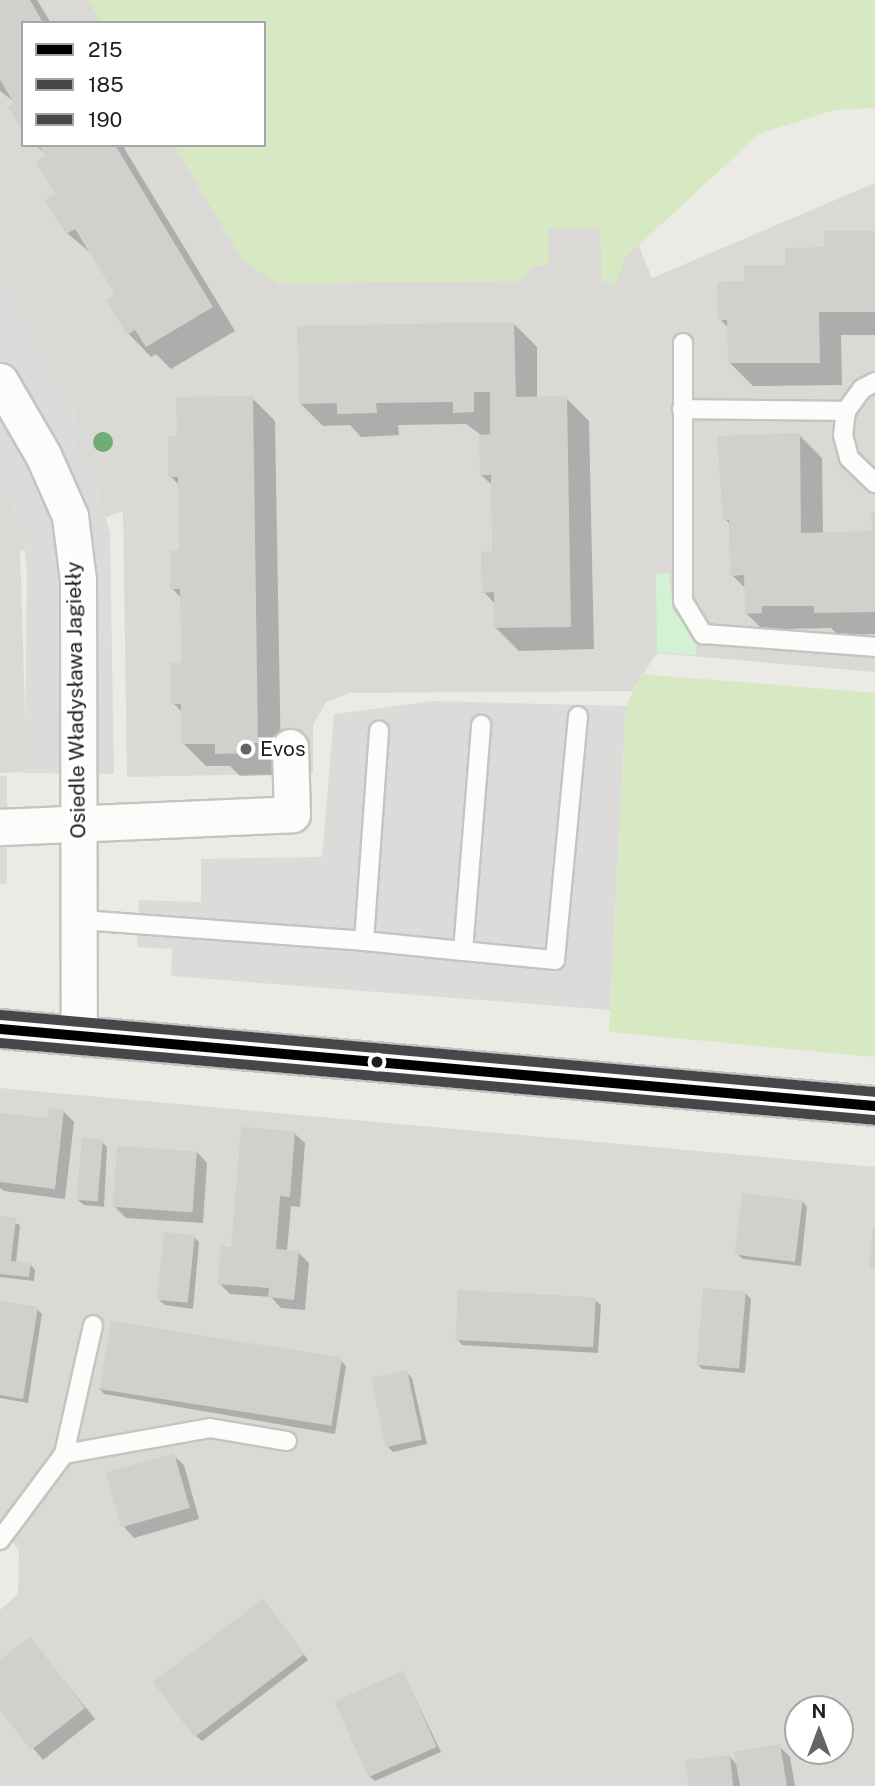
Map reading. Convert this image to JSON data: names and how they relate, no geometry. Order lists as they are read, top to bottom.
{
  "streets": {
    "street": ["Osiedle Władysława Jagiełły"]
  },
  "places": ["Evos"],
  "lines": ["transit line 190", "transit line 215", "transit line 185"],
  "legend": ["215", "185", "190"],
  "north": "top"
}
